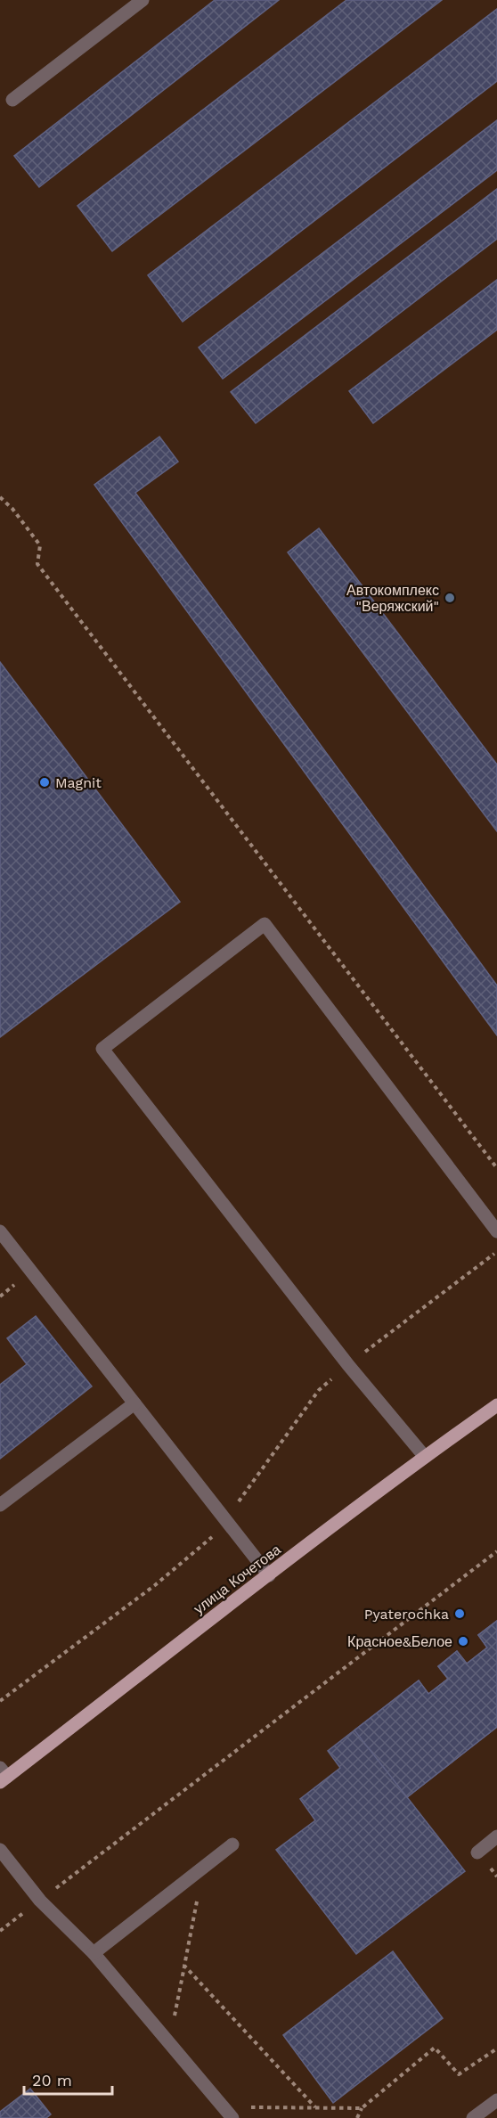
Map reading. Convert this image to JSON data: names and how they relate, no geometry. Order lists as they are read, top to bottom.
{
  "streets": {
    "main road": ["улица Кочетова"]
  },
  "places": [
    "Автокомплекс \"Веряжский\"",
    "Magnit",
    "Pyaterochka",
    "Красное&Белое"
  ],
  "scale_bar": "20 m"
}
